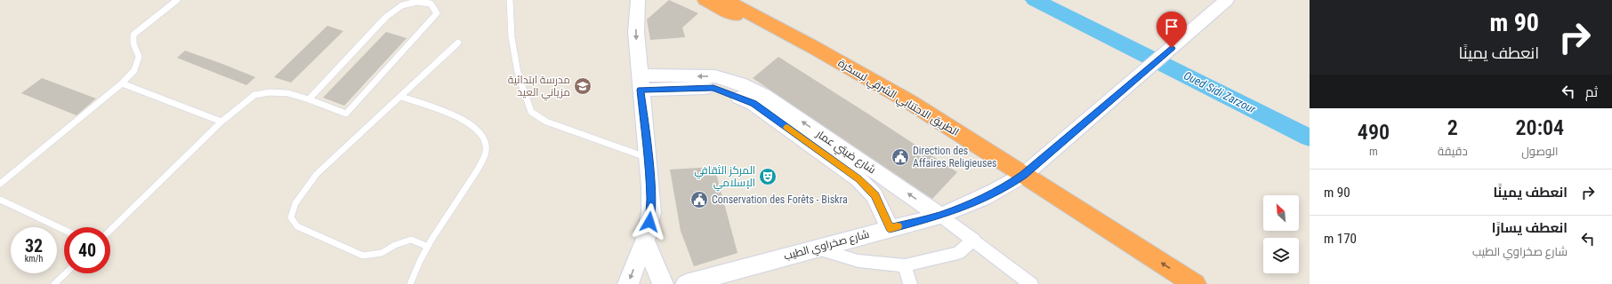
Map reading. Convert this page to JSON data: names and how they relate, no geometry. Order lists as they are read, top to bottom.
{
  "streets": {
    "highway": ["الطريق الاجتنابي الشرقي لبسكرة"],
    "street": ["شارع ضيتي عمار", "شارع صخراوي الطيب"]
  },
  "crossings": [
    ["الطريق الاجتنابي الشرقي لبسكرة", "شارع صخراوي الطيب"],
    ["شارع ضيتي عمار", "شارع صخراوي الطيب"]
  ],
  "water": ["Oued Sidi Zarzour"],
  "places": {
    "school or university": ["مدرسة ابتدائية مزياني العيد"],
    "public building": ["Direction des Affaires Religieuses", "Conservation des Forêts - Biskra"],
    "theatre": ["المركز الثقافي الإسلامي"]
  },
  "north": "top left",
  "page": {
    "turn": ["90 m", "انعطف يمينًا"],
    "then": "ثم",
    "eta": [
      "20:04",
      "الوصول",
      "2",
      "دقيقة",
      "490",
      "m"
    ],
    "list": [
      {
        "name": "انعطف يمينًا",
        "value": "90 m"
      },
      {
        "name": "انعطف يسارًا",
        "note": "شارع صخراوي الطيب",
        "value": "170 m"
      }
    ],
    "speed": "32 km/h",
    "limit": "40"
  }
}
